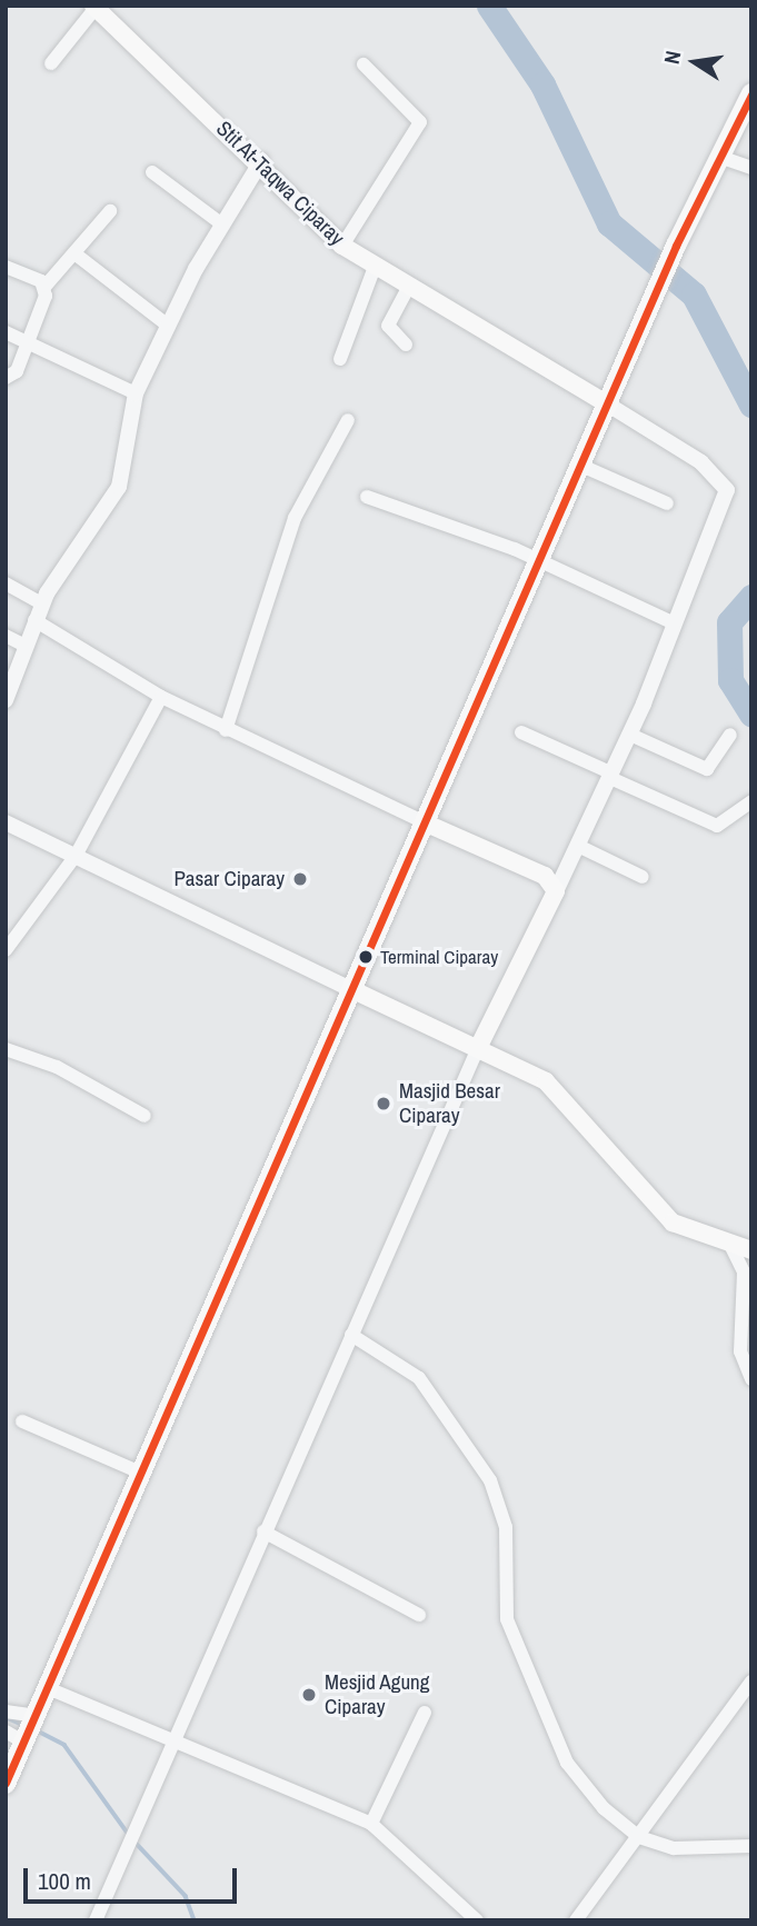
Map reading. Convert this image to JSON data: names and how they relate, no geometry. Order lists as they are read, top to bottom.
{
  "streets": {
    "main road": ["Stit At-Taqwa Ciparay"]
  },
  "places": [
    "Pasar Ciparay",
    "Terminal Ciparay",
    "Masjid Besar Ciparay",
    "Mesjid Agung Ciparay"
  ],
  "scale_bar": "100 m",
  "north": "left"
}
